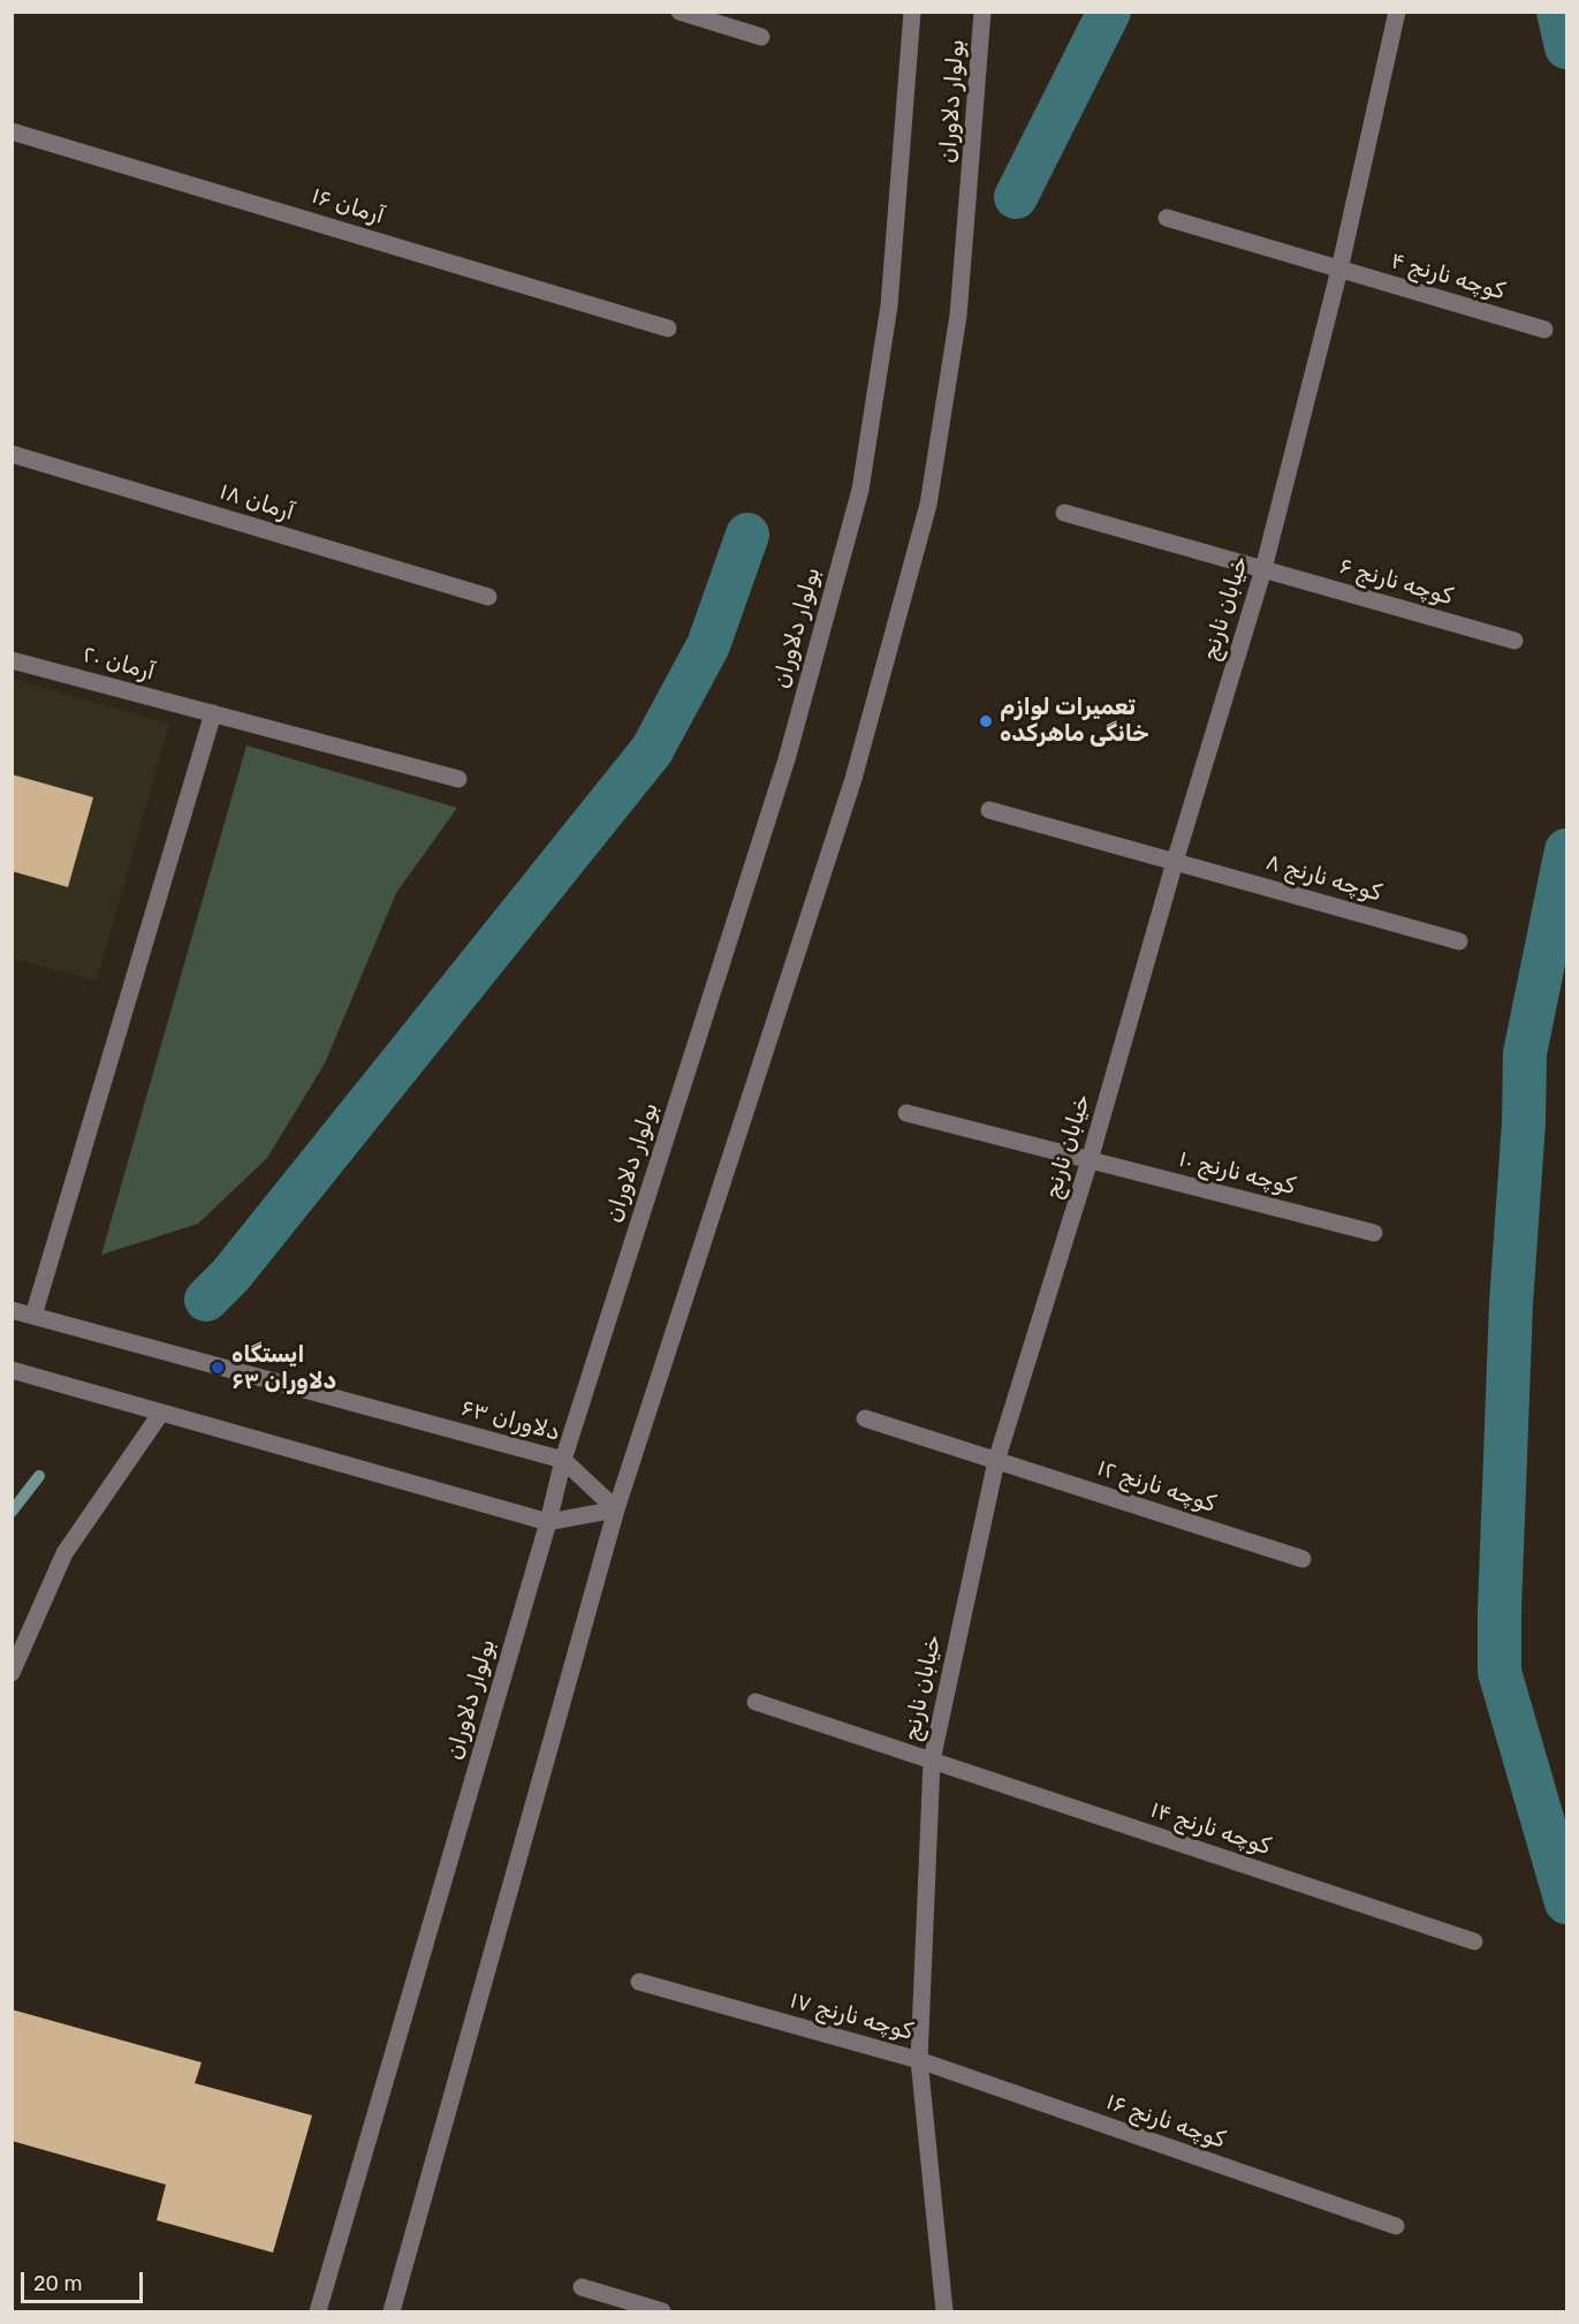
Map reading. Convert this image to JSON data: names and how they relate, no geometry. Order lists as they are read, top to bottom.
{
  "streets": {
    "street": [
      "بولوار دلاوران",
      "آرمان ۱۶",
      "کوچه نارنج ۴",
      "آرمان ۱۸",
      "کوچه نارنج ۶",
      "خیابان نارنج",
      "آرمان ۲۰",
      "کوچه نارنج ۸",
      "کوچه نارنج ۱۰",
      "دلاوران ۶۳",
      "کوچه نارنج ۱۲",
      "کوچه نارنج ۱۴",
      "کوچه نارنج ۱۷",
      "کوچه نارنج ۱۶"
    ]
  },
  "crossings": [
    ["بولوار دلاوران", "دلاوران ۶۳"],
    ["کوچه نارنج ۴", "خیابان نارنج"],
    ["کوچه نارنج ۶", "خیابان نارنج"],
    ["خیابان نارنج", "کوچه نارنج ۸"],
    ["خیابان نارنج", "کوچه نارنج ۱۰"],
    ["خیابان نارنج", "کوچه نارنج ۱۲"],
    ["خیابان نارنج", "کوچه نارنج ۱۴"],
    ["خیابان نارنج", "کوچه نارنج ۱۷"],
    ["خیابان نارنج", "کوچه نارنج ۱۶"],
    ["کوچه نارنج ۱۷", "کوچه نارنج ۱۶"]
  ],
  "places": ["تعمیرات لوازم خانگی ماهرکده", "ایستگاه دلاوران ۶۳"],
  "scale_bar": "20 m"
}
